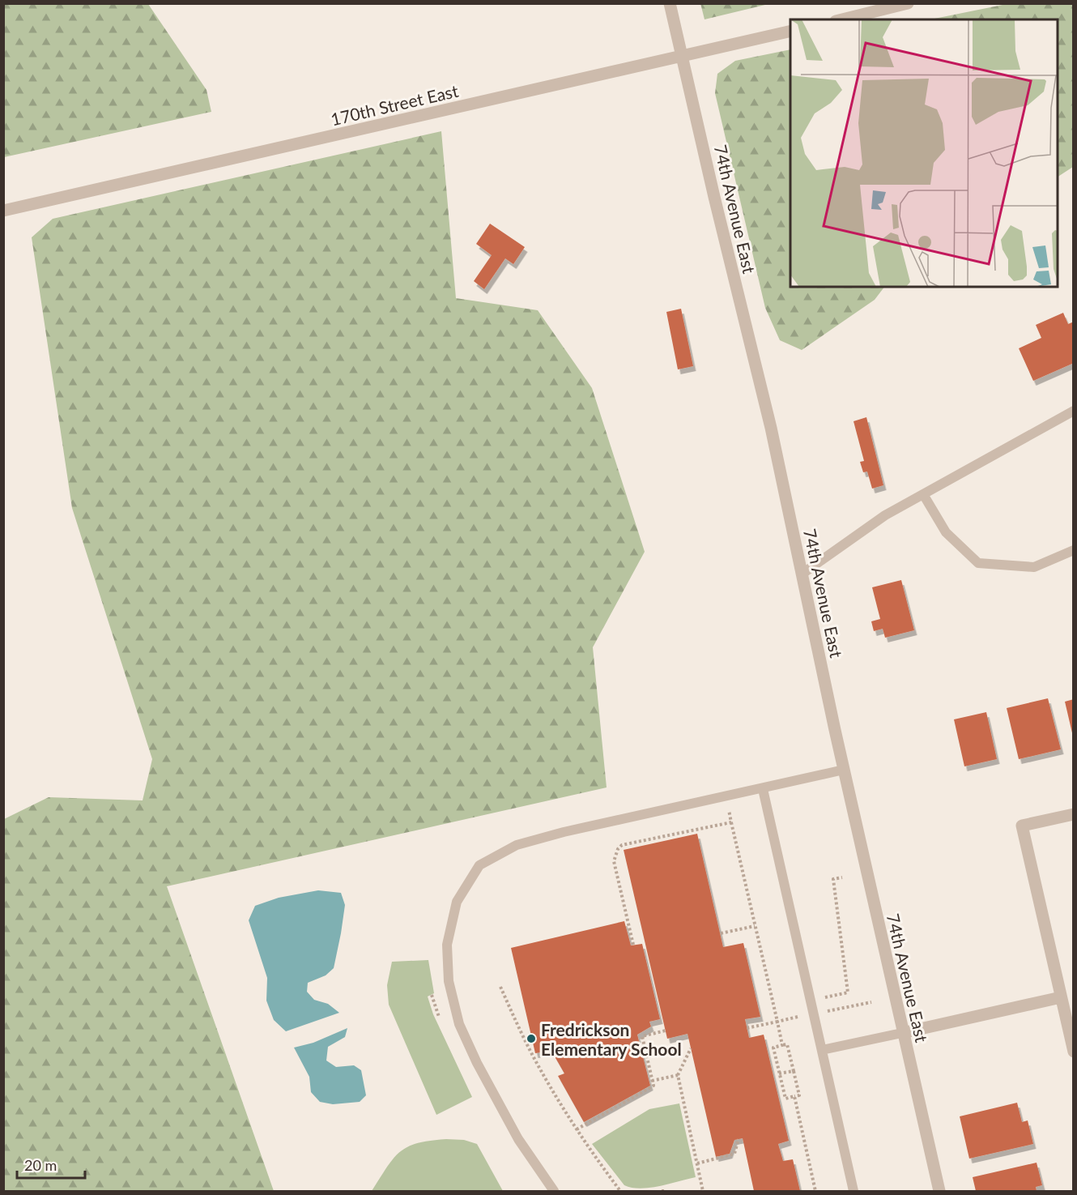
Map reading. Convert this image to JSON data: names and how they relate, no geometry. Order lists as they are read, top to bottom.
{
  "streets": {
    "street": ["170th Street East", "74th Avenue East"]
  },
  "crossings": [
    ["170th Street East", "74th Avenue East"]
  ],
  "places": ["Fredrickson Elementary School"],
  "scale_bar": "20 m"
}
